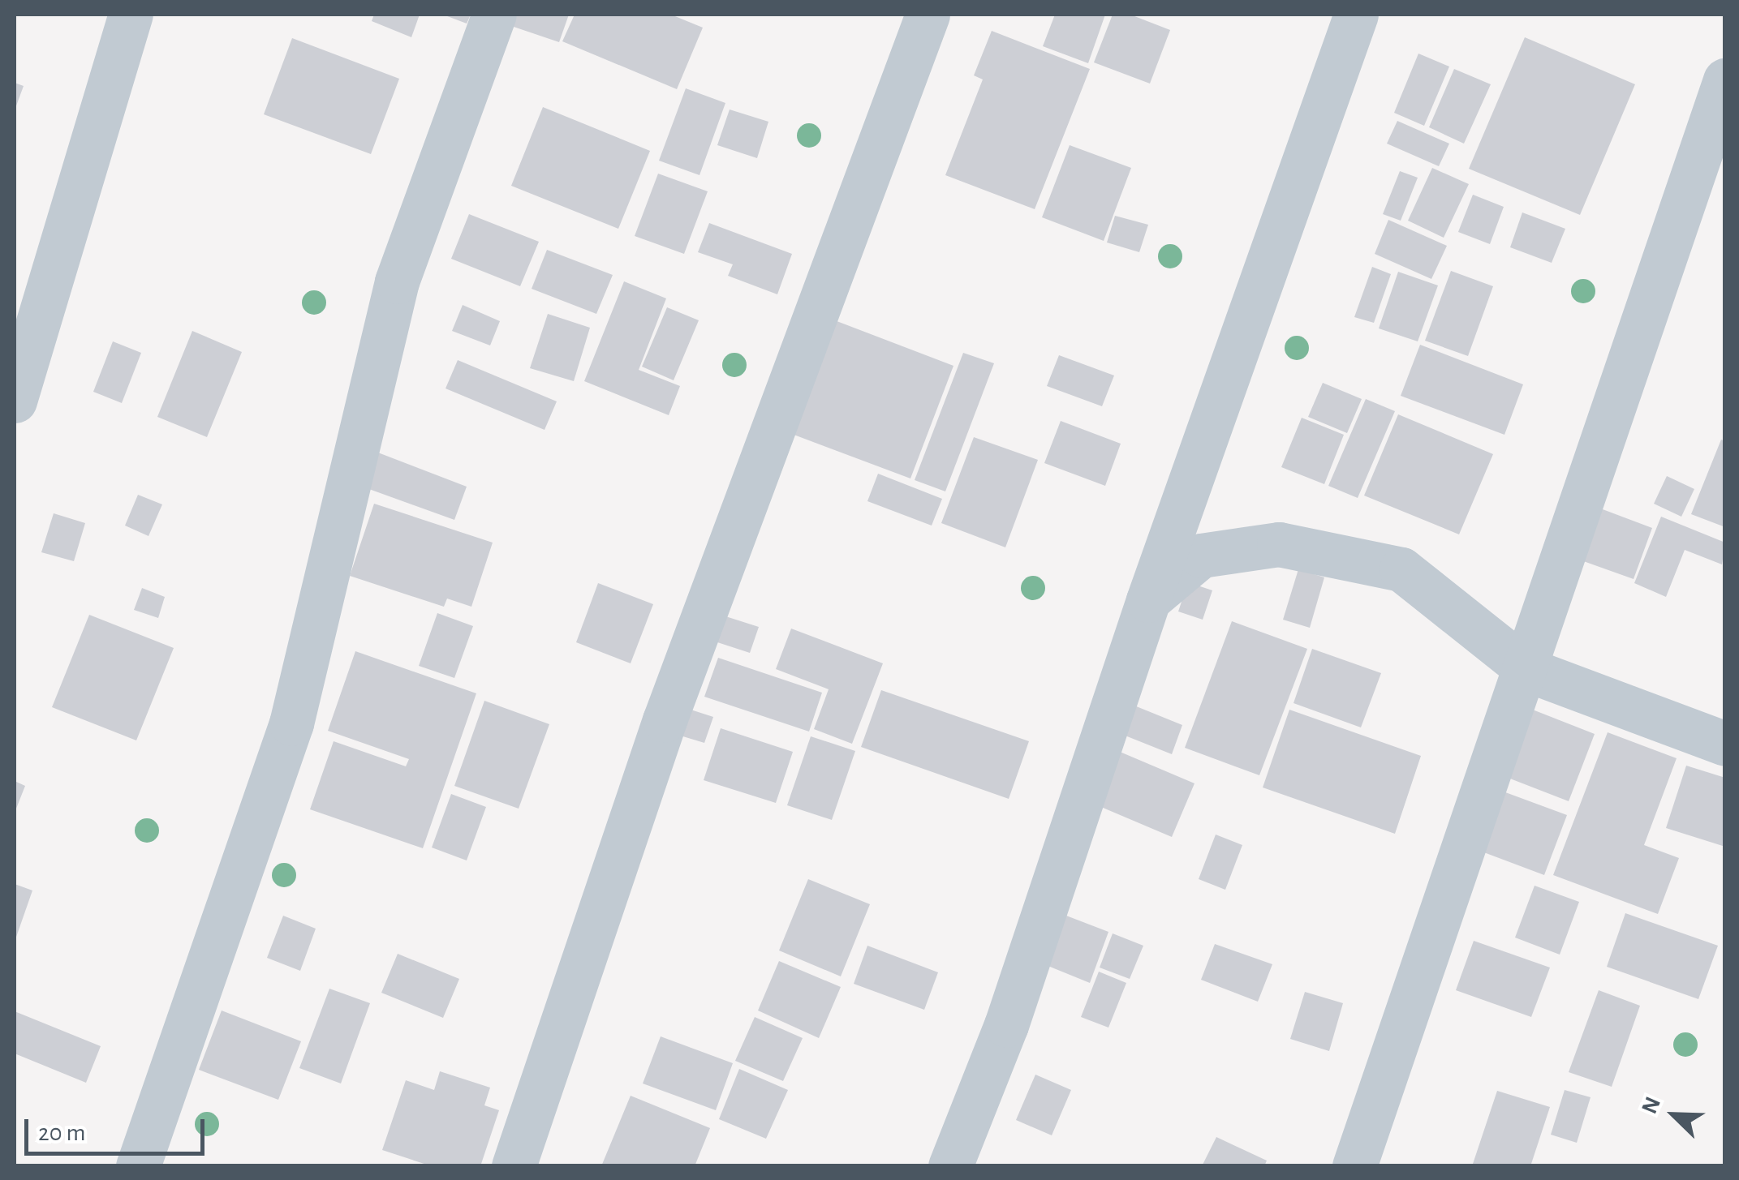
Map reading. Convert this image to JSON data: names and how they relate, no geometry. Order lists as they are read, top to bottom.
{
  "scale_bar": "20 m",
  "north": "top left"
}
